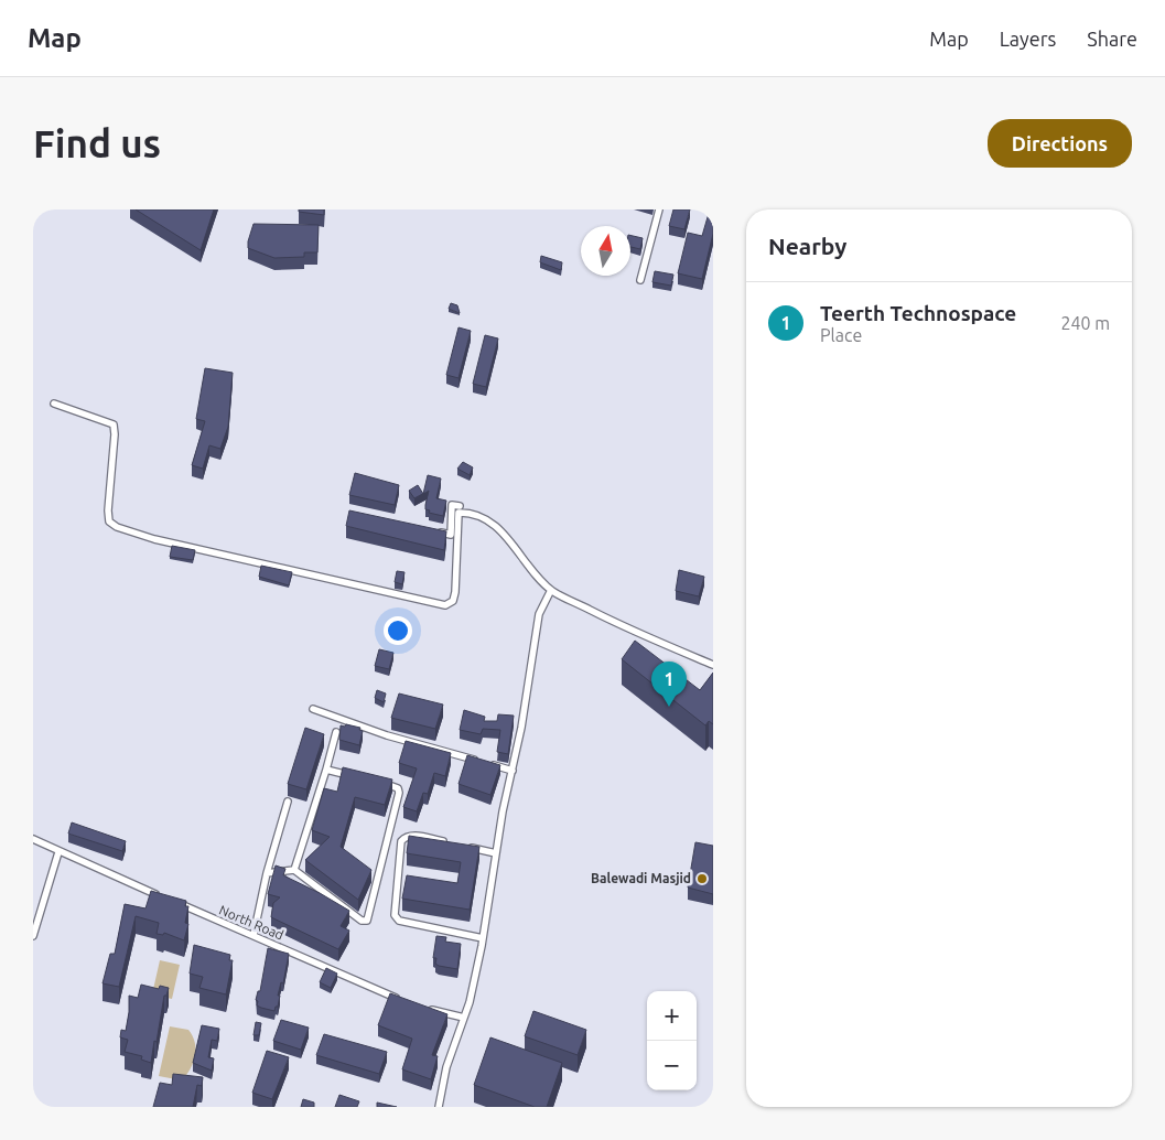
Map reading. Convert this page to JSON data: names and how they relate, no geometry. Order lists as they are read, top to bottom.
{
  "streets": {
    "street": ["North Road"]
  },
  "places": ["Balewadi Masjid"],
  "north": "top",
  "page": {
    "header": "Map",
    "nav": ["Map", "Layers", "Share"],
    "buttons": "Directions",
    "title": "Find us",
    "heading": "Nearby",
    "list": [
      {
        "mark": "1",
        "name": "Teerth Technospace",
        "note": "Place",
        "value": "240 m"
      }
    ],
    "pins": "1",
    "map_buttons": ["+", "−"]
  }
}
